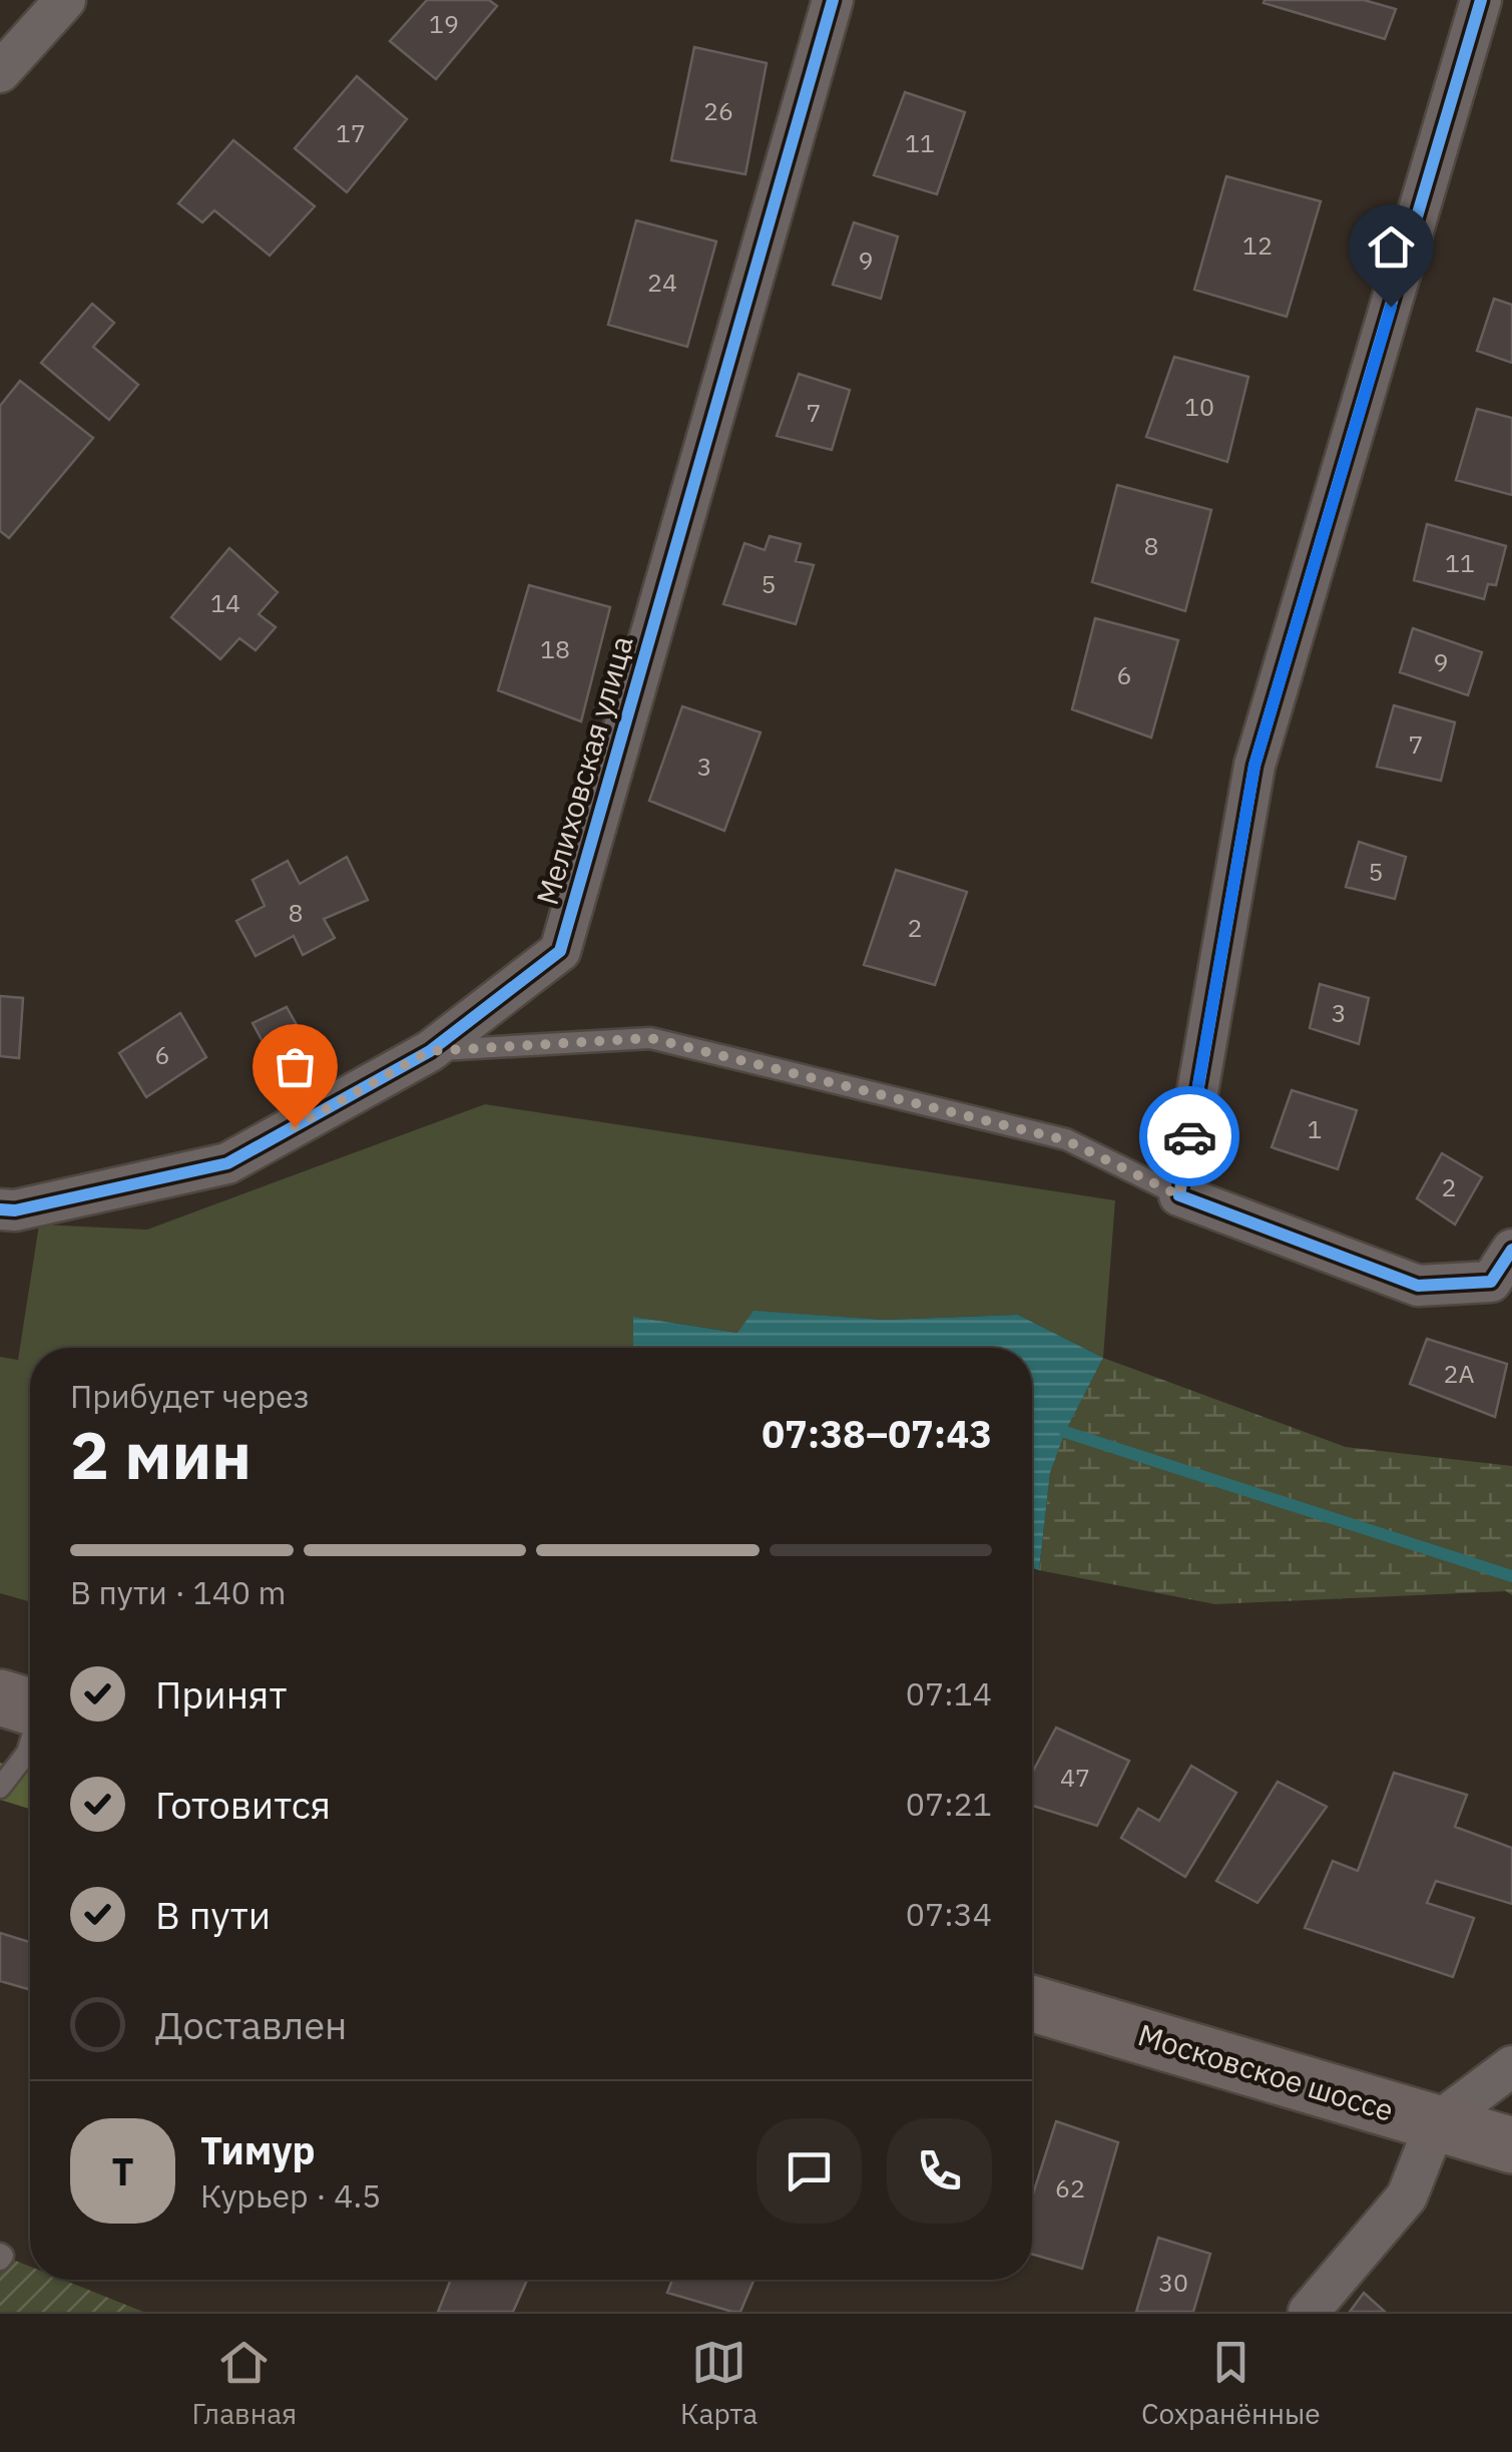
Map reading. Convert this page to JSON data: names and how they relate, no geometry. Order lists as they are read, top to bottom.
{
  "streets": {
    "main road": ["Московское шоссе"],
    "street": ["Мелиховская улица"]
  },
  "house_numbers": [
    "19",
    "26",
    "17",
    "11",
    "12",
    "9",
    "24",
    "10",
    "7",
    "8",
    "11",
    "5",
    "14",
    "18",
    "9",
    "6",
    "7",
    "3",
    "5",
    "8",
    "2",
    "3",
    "6",
    "1",
    "2",
    "2А",
    "47",
    "62",
    "30"
  ],
  "page": {
    "heading": ["2 мин", "Прибудет через", "07:38–07:43"],
    "panel": ["Тимур", "Курьер · 4.5"],
    "bar": "В пути · 140 m",
    "list": [
      ["Принят", "07:14"],
      ["Готовится", "07:21"],
      ["В пути", "07:34"],
      "Доставлен"
    ],
    "round": "Т",
    "tabs": ["Главная", "Карта", "Сохранённые"]
  }
}
